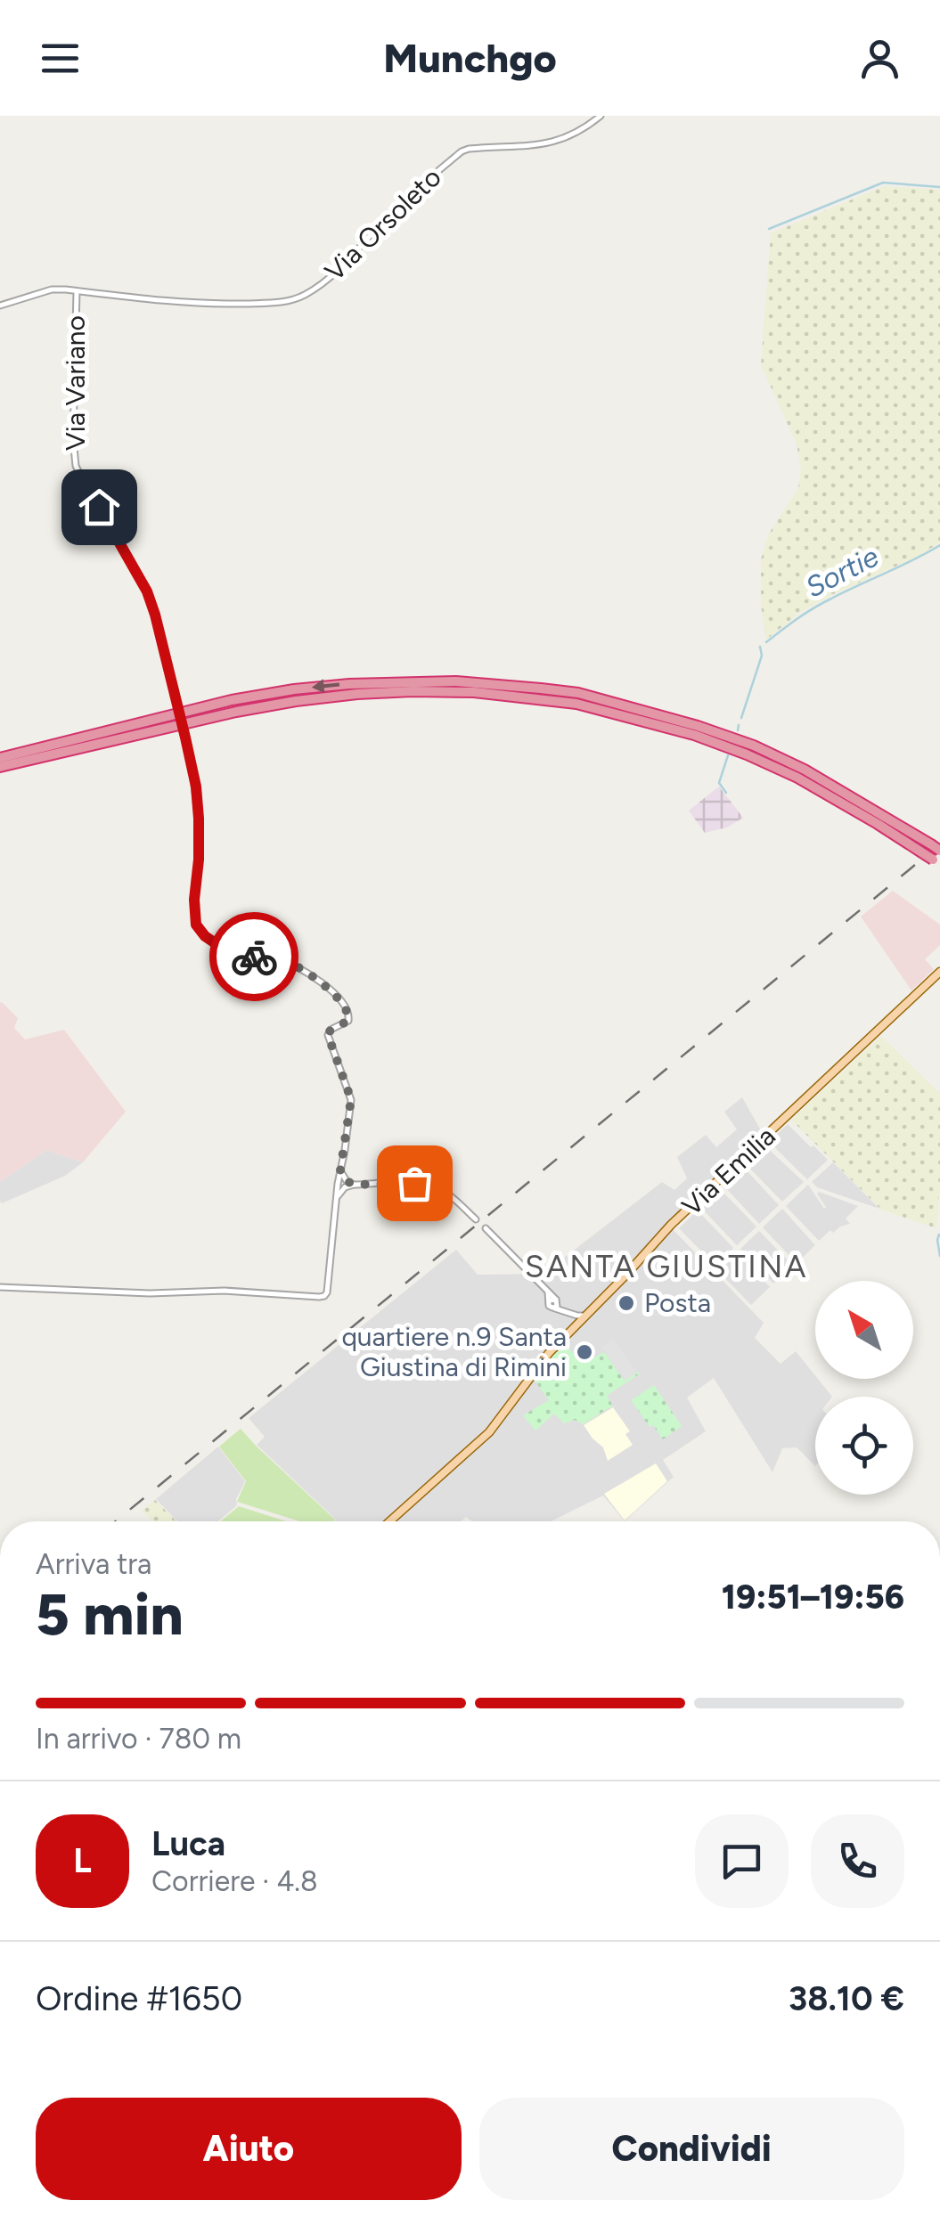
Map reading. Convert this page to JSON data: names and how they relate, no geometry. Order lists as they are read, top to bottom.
{
  "streets": {
    "main road": ["Via Emilia"],
    "street": ["Via Orsoleto", "Via Variano"]
  },
  "crossings": [
    ["Via Orsoleto", "Via Variano"]
  ],
  "districts": ["SANTA GIUSTINA"],
  "water": ["Sortie"],
  "places": ["Posta", "quartiere n.9 Santa Giustina di Rimini"],
  "north": "top left",
  "page": {
    "header": "Munchgo",
    "heading": ["5 min", "Arriva tra", "19:51–19:56"],
    "panel": [
      "Luca",
      "Corriere · 4.8",
      "Ordine #1650",
      "38.10 €"
    ],
    "bar": "In arrivo · 780 m",
    "round": "L",
    "buttons": ["Aiuto", "Condividi"]
  }
}
